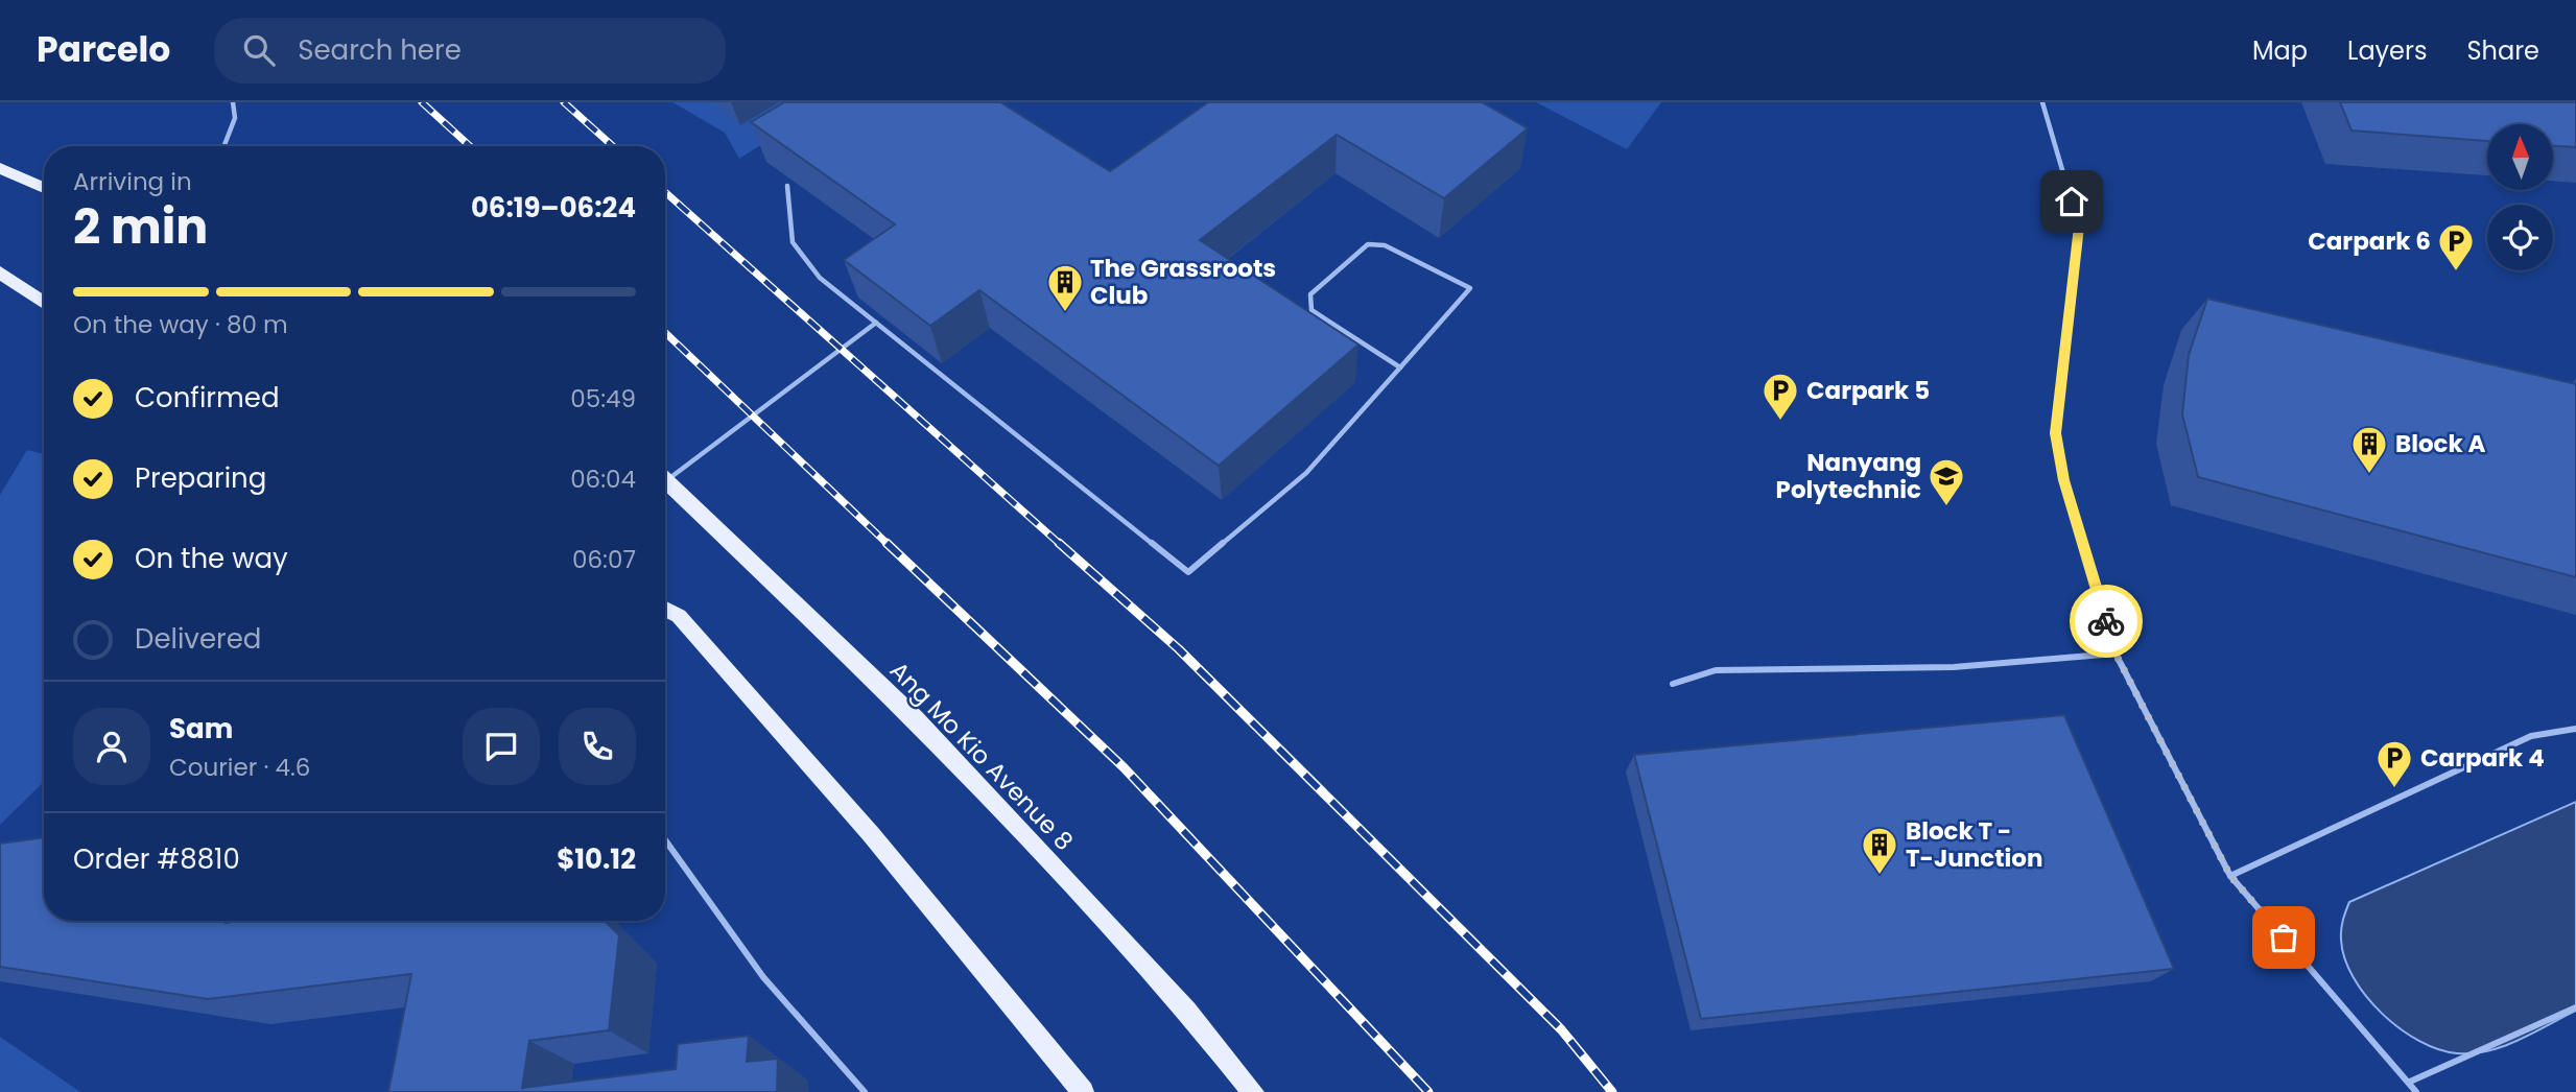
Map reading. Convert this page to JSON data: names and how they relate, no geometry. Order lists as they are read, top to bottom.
{
  "streets": {
    "main road": ["Ang Mo Kio Avenue 8"]
  },
  "places": {
    "parking": ["Carpark 6", "Carpark 5", "Carpark 4"],
    "building": ["The Grassroots Club", "Block A", "Block T - T-Junction"],
    "school or university": ["Nanyang Polytechnic"]
  },
  "north": "top",
  "page": {
    "header": "Parcelo",
    "search": "Search here",
    "nav": ["Map", "Layers", "Share"],
    "heading": ["2 min", "Arriving in", "06:19–06:24"],
    "panel": [
      "Sam",
      "Courier · 4.6",
      "Order #8810",
      "$10.12"
    ],
    "bar": "On the way · 80 m",
    "list": [
      ["Confirmed", "05:49"],
      ["Preparing", "06:04"],
      ["On the way", "06:07"],
      "Delivered"
    ]
  }
}
